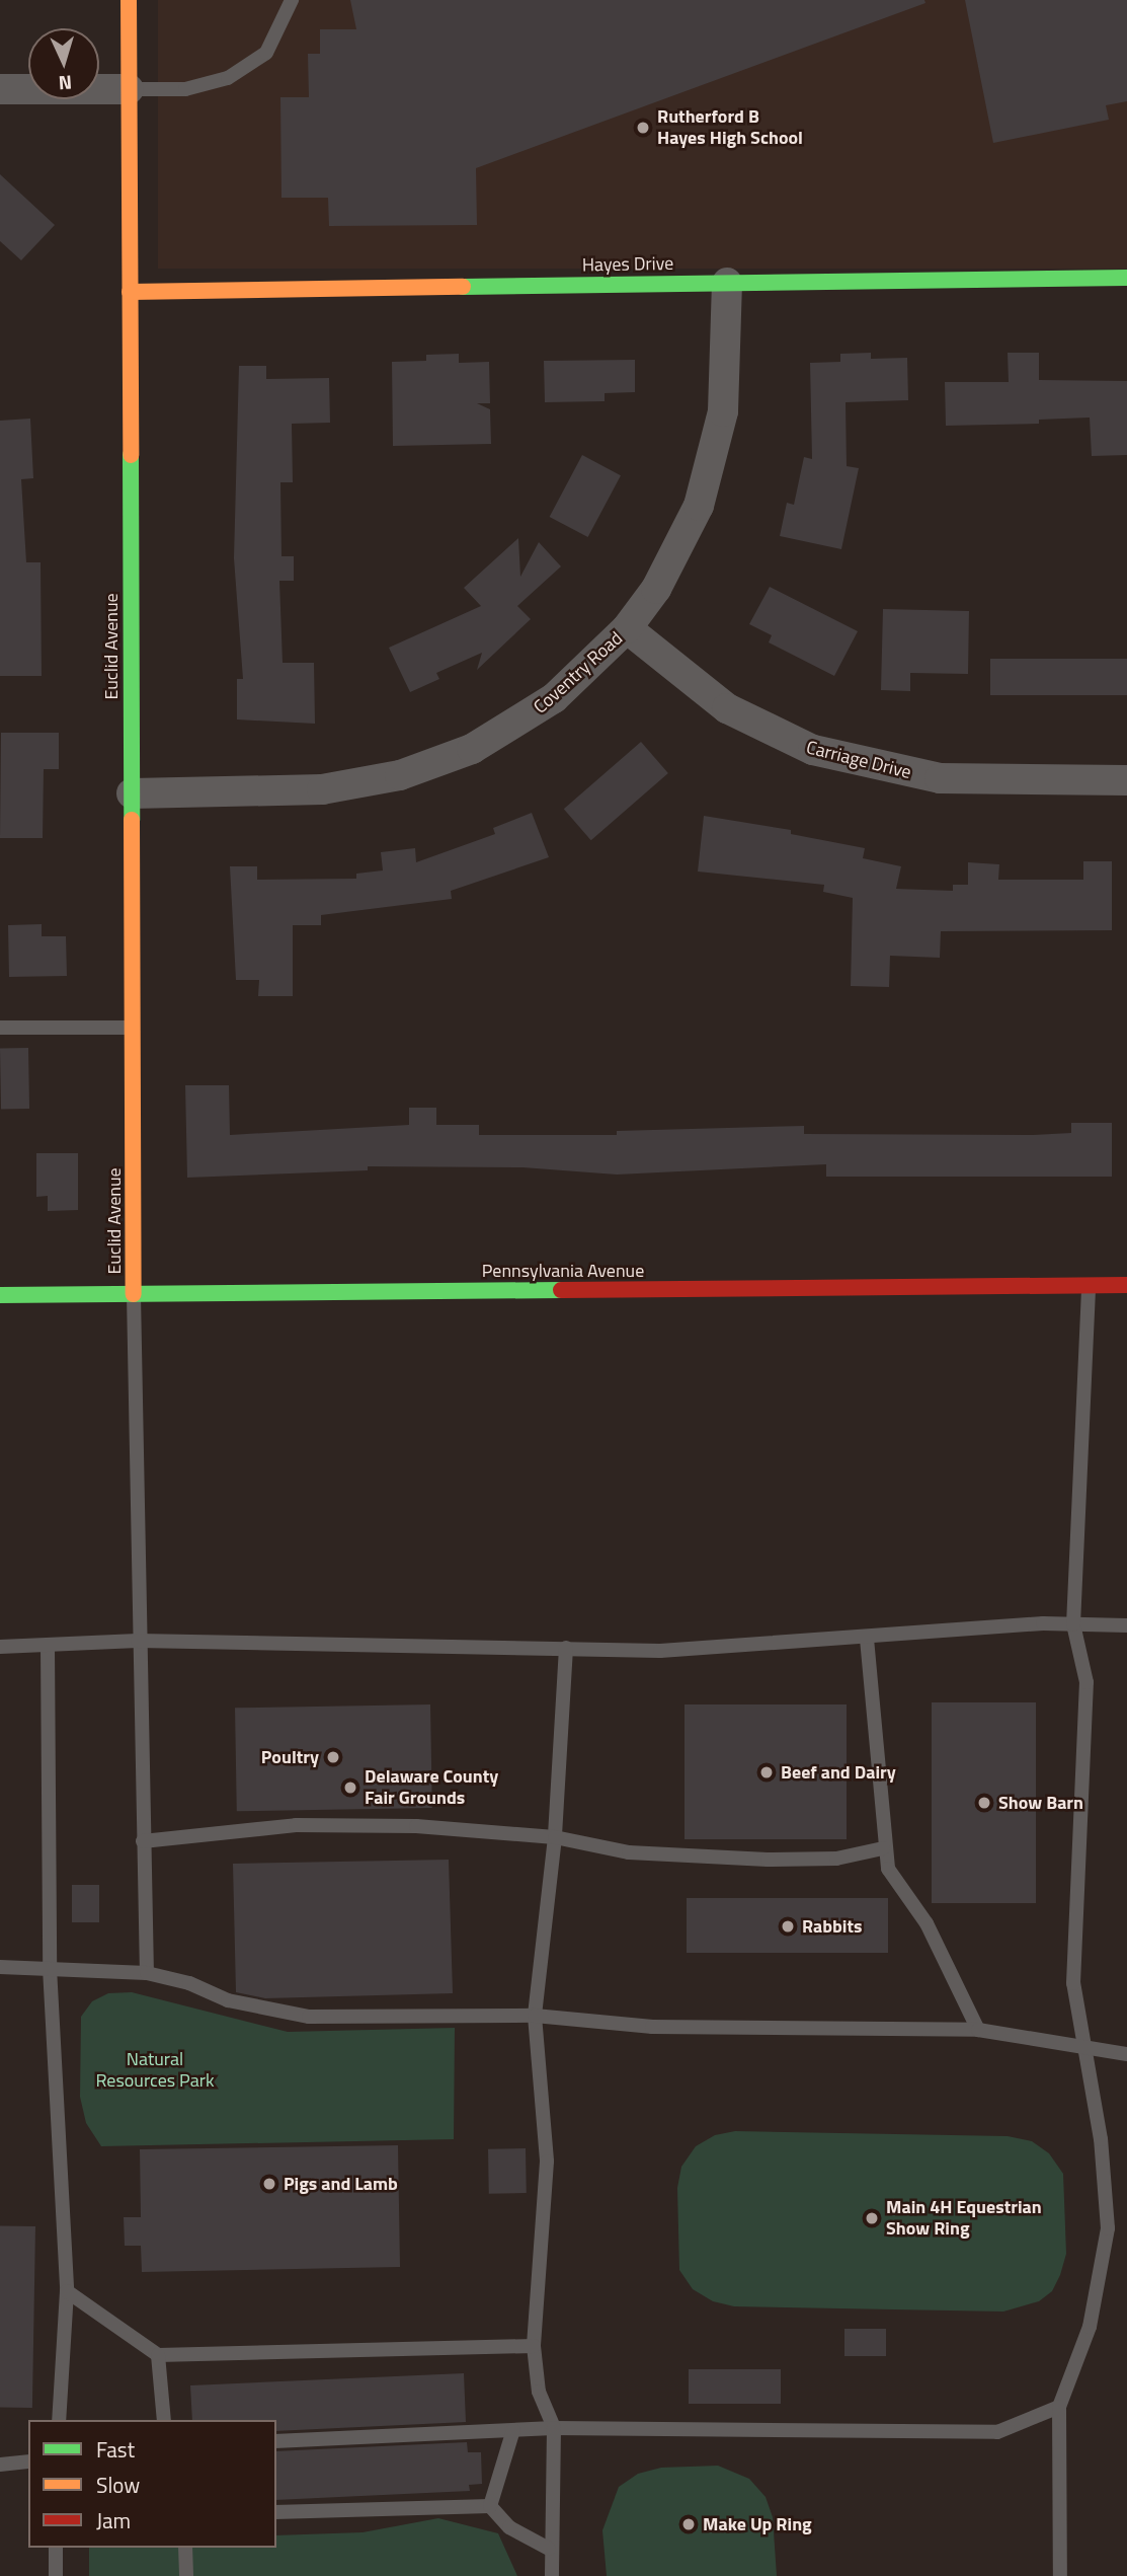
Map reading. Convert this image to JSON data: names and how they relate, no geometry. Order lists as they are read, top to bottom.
{
  "streets": {
    "street": [
      "Hayes Drive",
      "Euclid Avenue",
      "Coventry Road",
      "Carriage Drive",
      "Pennsylvania Avenue"
    ]
  },
  "crossings": [
    ["Hayes Drive", "Euclid Avenue"],
    ["Hayes Drive", "Coventry Road"],
    ["Euclid Avenue", "Coventry Road"],
    ["Euclid Avenue", "Pennsylvania Avenue"],
    ["Coventry Road", "Carriage Drive"]
  ],
  "parks": ["Natural Resources Park"],
  "places": [
    "Rutherford B Hayes High School",
    "Poultry",
    "Beef and Dairy",
    "Delaware County Fair Grounds",
    "Show Barn",
    "Rabbits",
    "Pigs and Lamb",
    "Main 4H Equestrian Show Ring",
    "Make Up Ring"
  ],
  "legend": ["Fast", "Slow", "Jam"],
  "north": "bottom"
}
